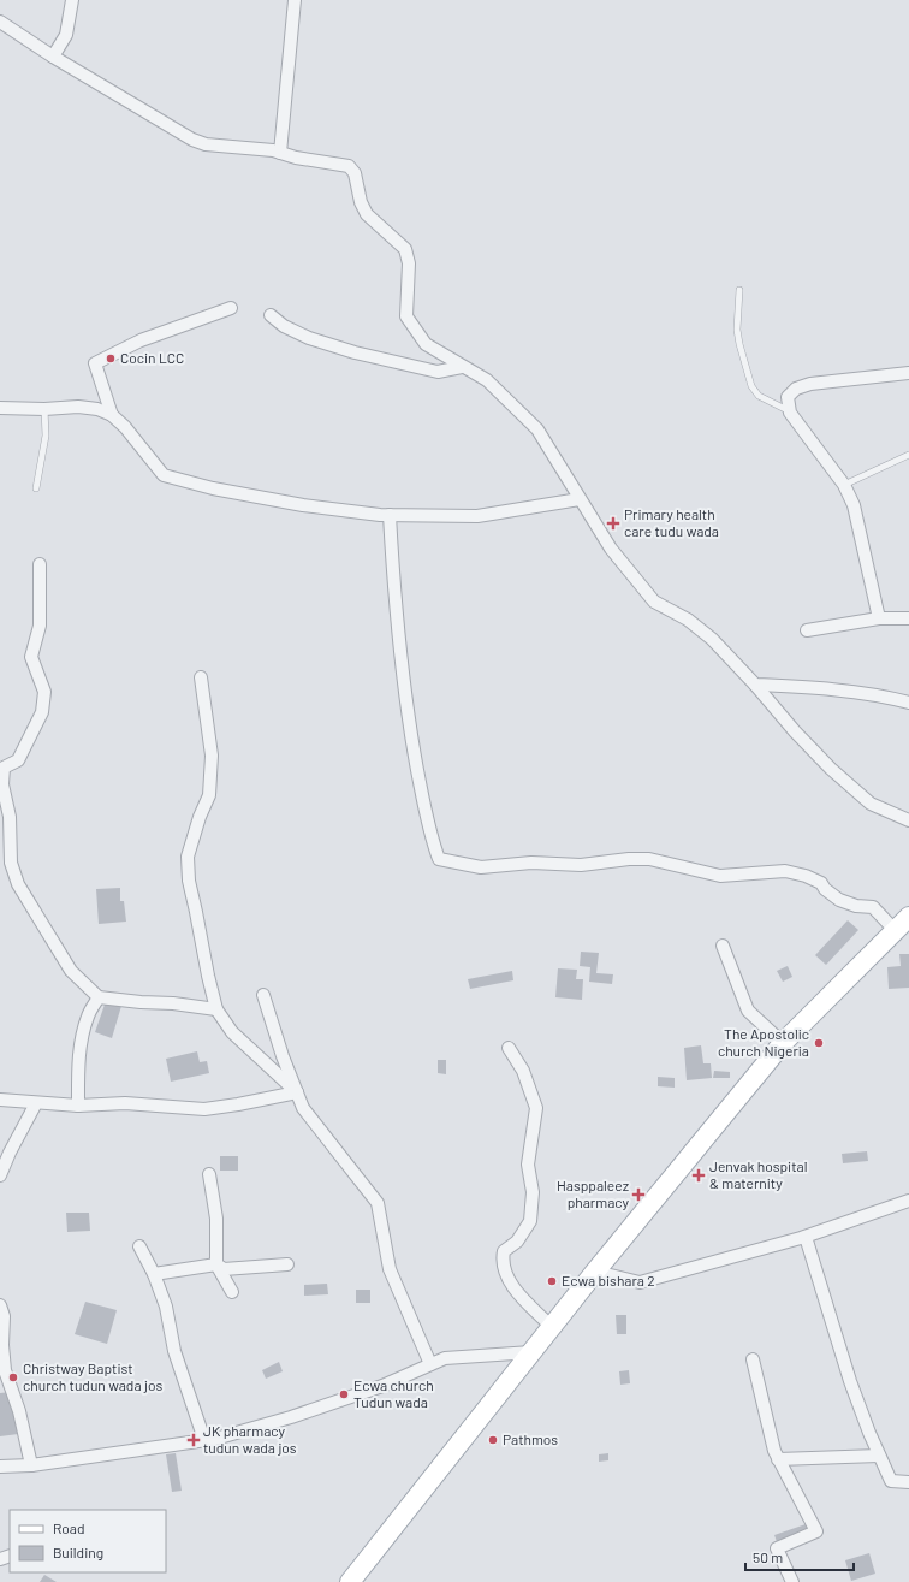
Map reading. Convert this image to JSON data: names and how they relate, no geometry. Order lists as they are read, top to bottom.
{
  "places": {
    "other": [
      "Cocin LCC",
      "The Apostolic church Nigeria",
      "Ecwa bishara 2",
      "Christway Baptist church tudun wada jos",
      "Ecwa church Tudun wada",
      "Pathmos"
    ],
    "health": [
      "Primary health care tudu wada",
      "Jenvak hospital & maternity",
      "Hasppaleez pharmacy",
      "JK pharmacy tudun wada jos"
    ]
  },
  "legend": ["Road", "Building"],
  "scale_bar": "50 m"
}
